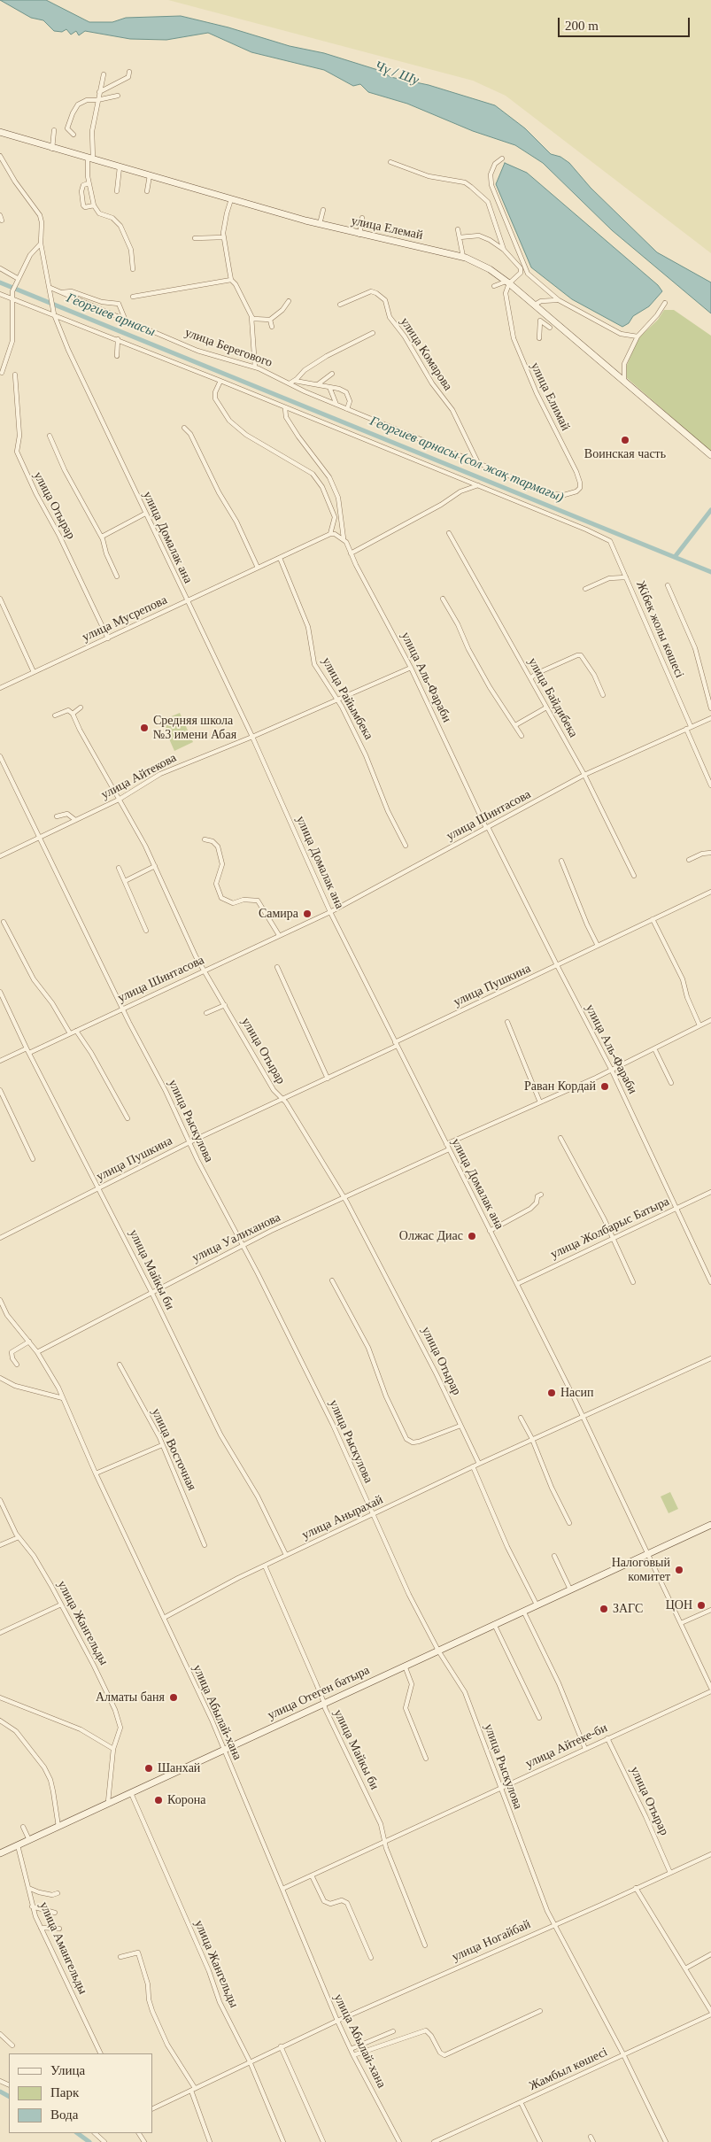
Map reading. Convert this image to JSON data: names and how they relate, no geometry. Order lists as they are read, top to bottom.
{
  "streets": {
    "street": [
      "улица Елемай",
      "улица Берегового",
      "улица Комарова",
      "улица Елимай",
      "улица Отырар",
      "улица Домалак ана",
      "улица Мусрепова",
      "Жібек жолы көшесі",
      "улица Аль-Фараби",
      "улица Байдибека",
      "улица Райымбека",
      "улица Айтекова",
      "улица Шинтасова",
      "улица Пушкина",
      "улица Рыскулова",
      "улица Жолбарыс Батыра",
      "улица Уалиханова",
      "улица Майкы би",
      "улица Восточная",
      "улица Анырахай",
      "улица Жангельды",
      "улица Отеген батыра",
      "улица Абылай-хана",
      "улица Айтеке-би",
      "улица Ногайбай",
      "улица Амангельды",
      "Жамбыл көшесі"
    ]
  },
  "crossings": [
    ["улица Елемай", "улица Елимай"],
    ["улица Берегового", "улица Комарова"],
    ["улица Берегового", "улица Елимай"],
    ["улица Берегового", "улица Домалак ана"],
    ["улица Отырар", "улица Мусрепова"],
    ["улица Отырар", "улица Айтекова"],
    ["улица Отырар", "улица Шинтасова"],
    ["улица Отырар", "улица Пушкина"],
    ["улица Отырар", "улица Уалиханова"],
    ["улица Отырар", "улица Анырахай"],
    ["улица Отырар", "улица Айтеке-би"],
    ["улица Отырар", "улица Ногайбай"],
    ["улица Домалак ана", "улица Мусрепова"],
    ["улица Домалак ана", "улица Айтекова"],
    ["улица Домалак ана", "улица Шинтасова"],
    ["улица Домалак ана", "улица Пушкина"],
    ["улица Домалак ана", "улица Жолбарыс Батыра"],
    ["улица Домалак ана", "улица Уалиханова"],
    ["улица Домалак ана", "улица Анырахай"],
    ["улица Домалак ана", "улица Отеген батыра"],
    ["улица Мусрепова", "улица Райымбека"],
    ["Жібек жолы көшесі", "улица Шинтасова"],
    ["улица Аль-Фараби", "улица Айтекова"],
    ["улица Аль-Фараби", "улица Шинтасова"],
    ["улица Аль-Фараби", "улица Пушкина"],
    ["улица Аль-Фараби", "улица Жолбарыс Батыра"],
    ["улица Байдибека", "улица Шинтасова"],
    ["улица Райымбека", "улица Айтекова"],
    ["улица Айтекова", "улица Рыскулова"],
    ["улица Шинтасова", "улица Рыскулова"],
    ["улица Шинтасова", "улица Майкы би"],
    ["улица Пушкина", "улица Рыскулова"],
    ["улица Пушкина", "улица Майкы би"],
    ["улица Рыскулова", "улица Уалиханова"],
    ["улица Рыскулова", "улица Анырахай"],
    ["улица Рыскулова", "улица Отеген батыра"],
    ["улица Рыскулова", "улица Айтеке-би"],
    ["улица Рыскулова", "улица Ногайбай"],
    ["улица Рыскулова", "Жамбыл көшесі"],
    ["улица Уалиханова", "улица Майкы би"],
    ["улица Уалиханова", "улица Абылай-хана"],
    ["улица Майкы би", "улица Анырахай"],
    ["улица Майкы би", "улица Отеген батыра"],
    ["улица Майкы би", "улица Айтеке-би"],
    ["улица Анырахай", "улица Абылай-хана"],
    ["улица Жангельды", "улица Отеген батыра"],
    ["улица Жангельды", "улица Ногайбай"],
    ["улица Отеген батыра", "улица Абылай-хана"],
    ["улица Отеген батыра", "улица Амангельды"],
    ["улица Абылай-хана", "улица Айтеке-би"],
    ["улица Абылай-хана", "улица Ногайбай"]
  ],
  "water": ["Чү / Шу", "Георгиев арнасы", "Георгиев арнасы (сол жақ тармағы)"],
  "places": [
    "Воинская часть",
    "Средняя школа №3 имени Абая",
    "Самира",
    "Раван Кордай",
    "Олжас Диас",
    "Насип",
    "Налоговый комитет",
    "ЦОН",
    "ЗАГС",
    "Алматы баня",
    "Шанхай",
    "Корона"
  ],
  "legend": ["Улица", "Парк", "Вода"],
  "scale_bar": "200 m"
}
